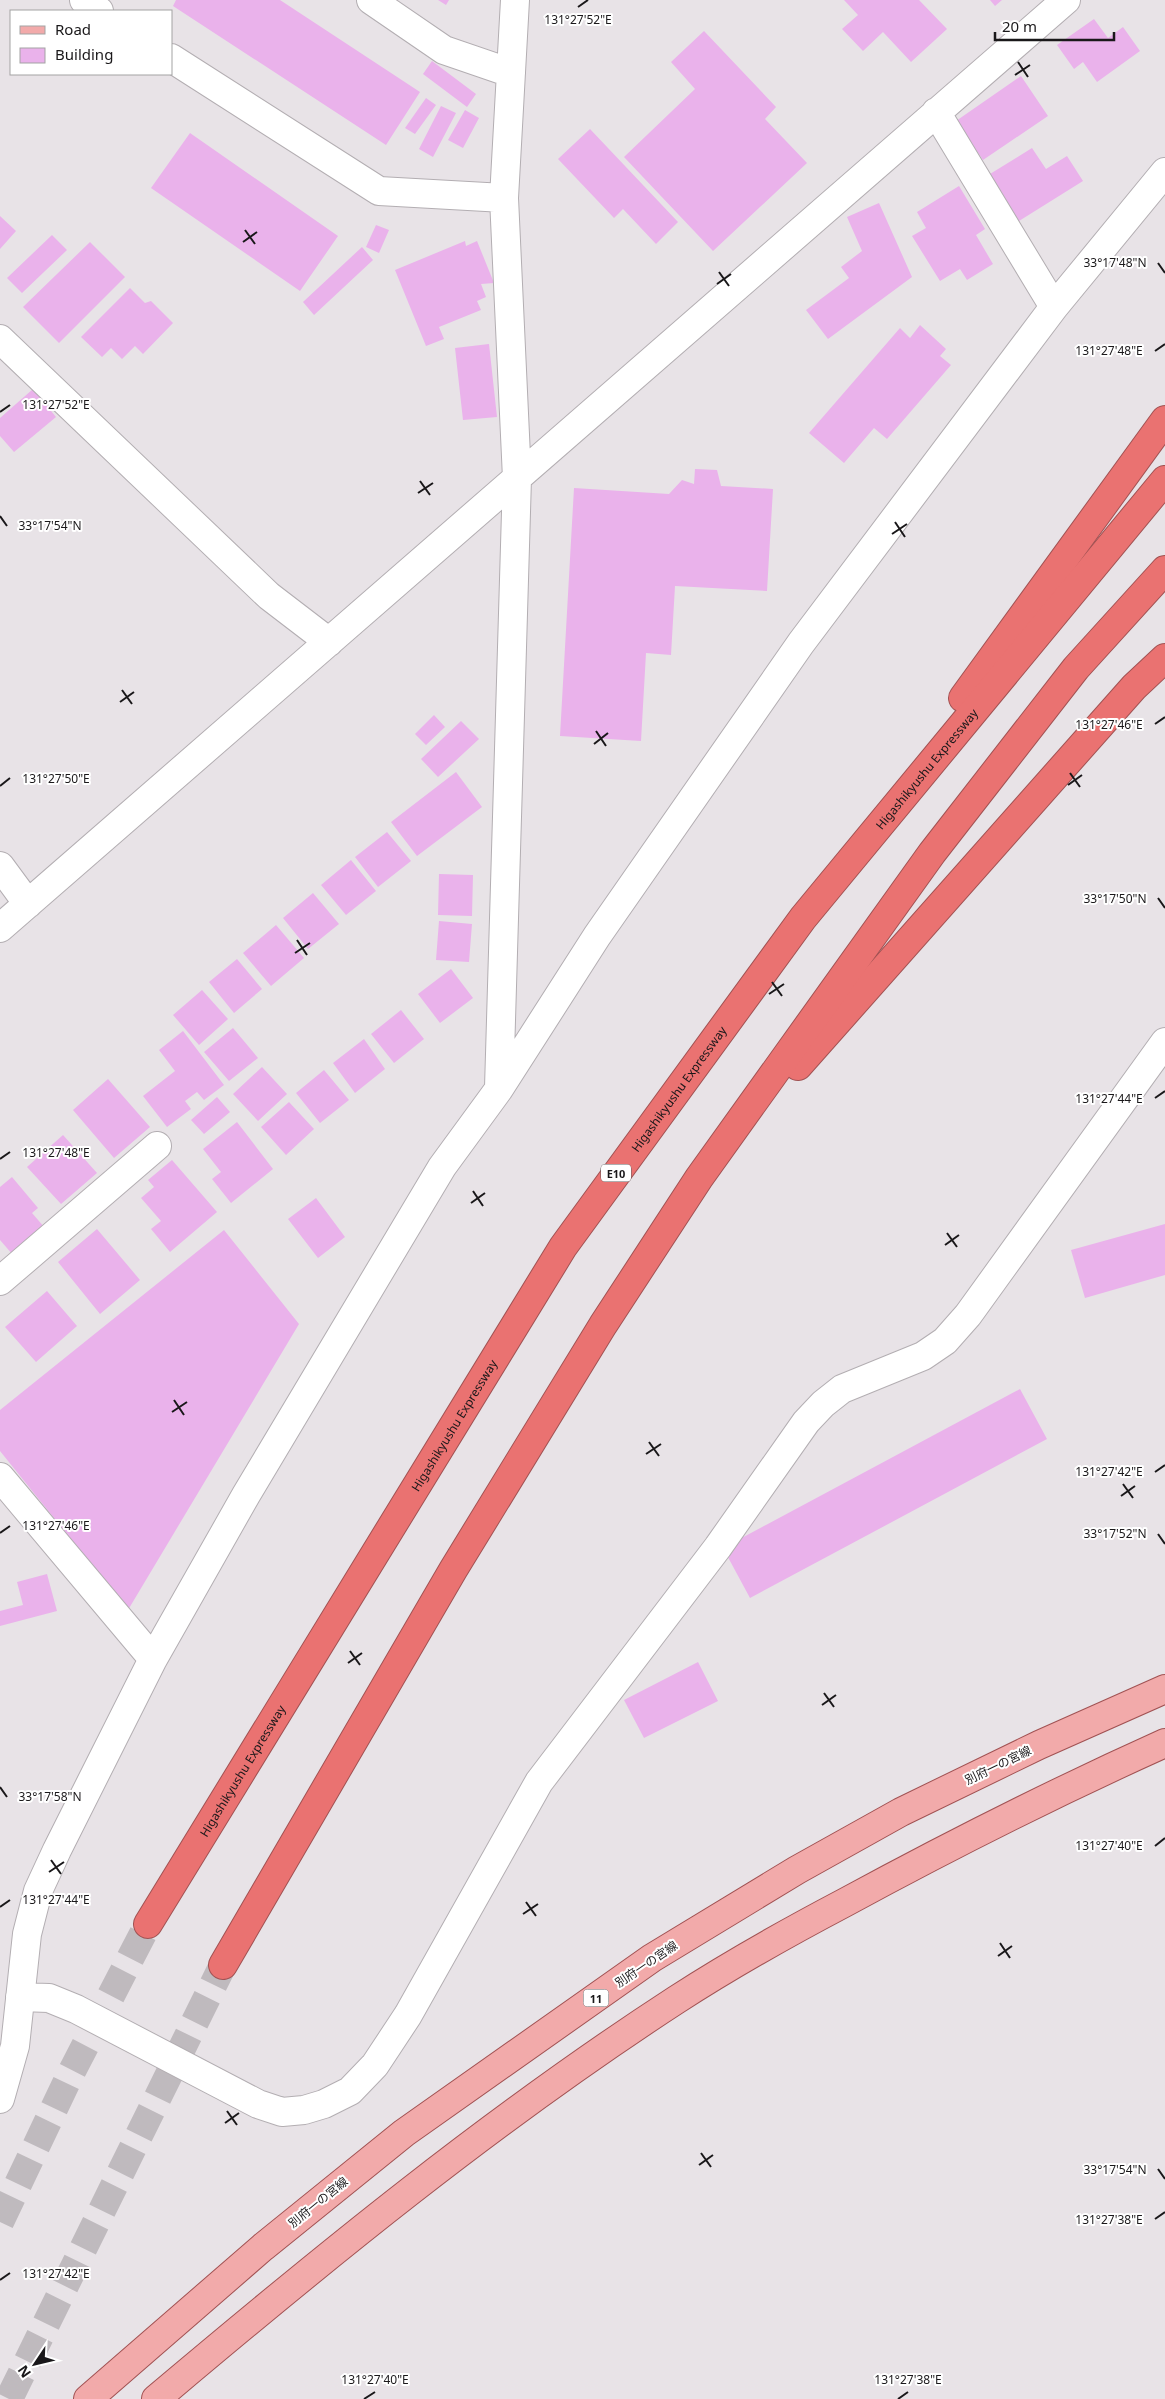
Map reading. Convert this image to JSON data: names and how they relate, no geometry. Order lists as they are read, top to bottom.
{
  "streets": {
    "highway": ["Higashikyushu Expressway", "E10"],
    "main road": ["別府一の宮線", "11"]
  },
  "legend": ["Road", "Building"],
  "scale_bar": "20 m",
  "north": "bottom left",
  "coordinates": [
    "131°27'52\"E",
    "33°17'48\"N",
    "131°27'48\"E",
    "33°17'54\"N",
    "131°27'46\"E",
    "131°27'50\"E",
    "33°17'50\"N",
    "131°27'44\"E",
    "131°27'42\"E",
    "33°17'52\"N",
    "33°17'58\"N",
    "131°27'40\"E",
    "131°27'38\"E"
  ]
}
